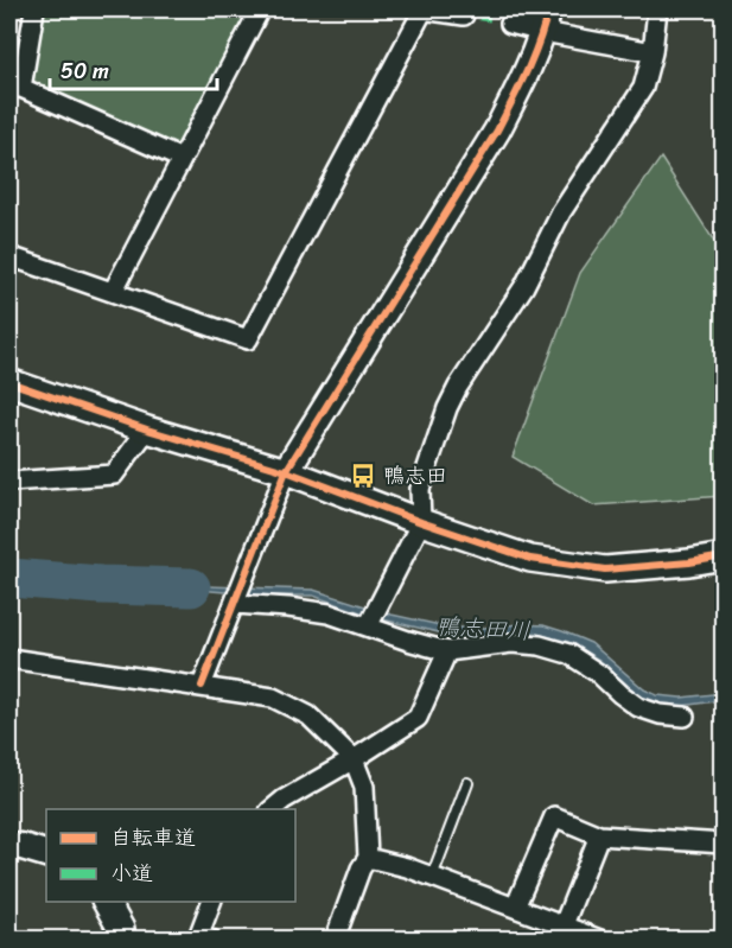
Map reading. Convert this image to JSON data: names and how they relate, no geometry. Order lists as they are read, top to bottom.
{
  "water": ["鴨志田川"],
  "places": {
    "bus stop": ["鴨志田"]
  },
  "legend": ["自転車道", "小道"],
  "scale_bar": "50 m"
}
